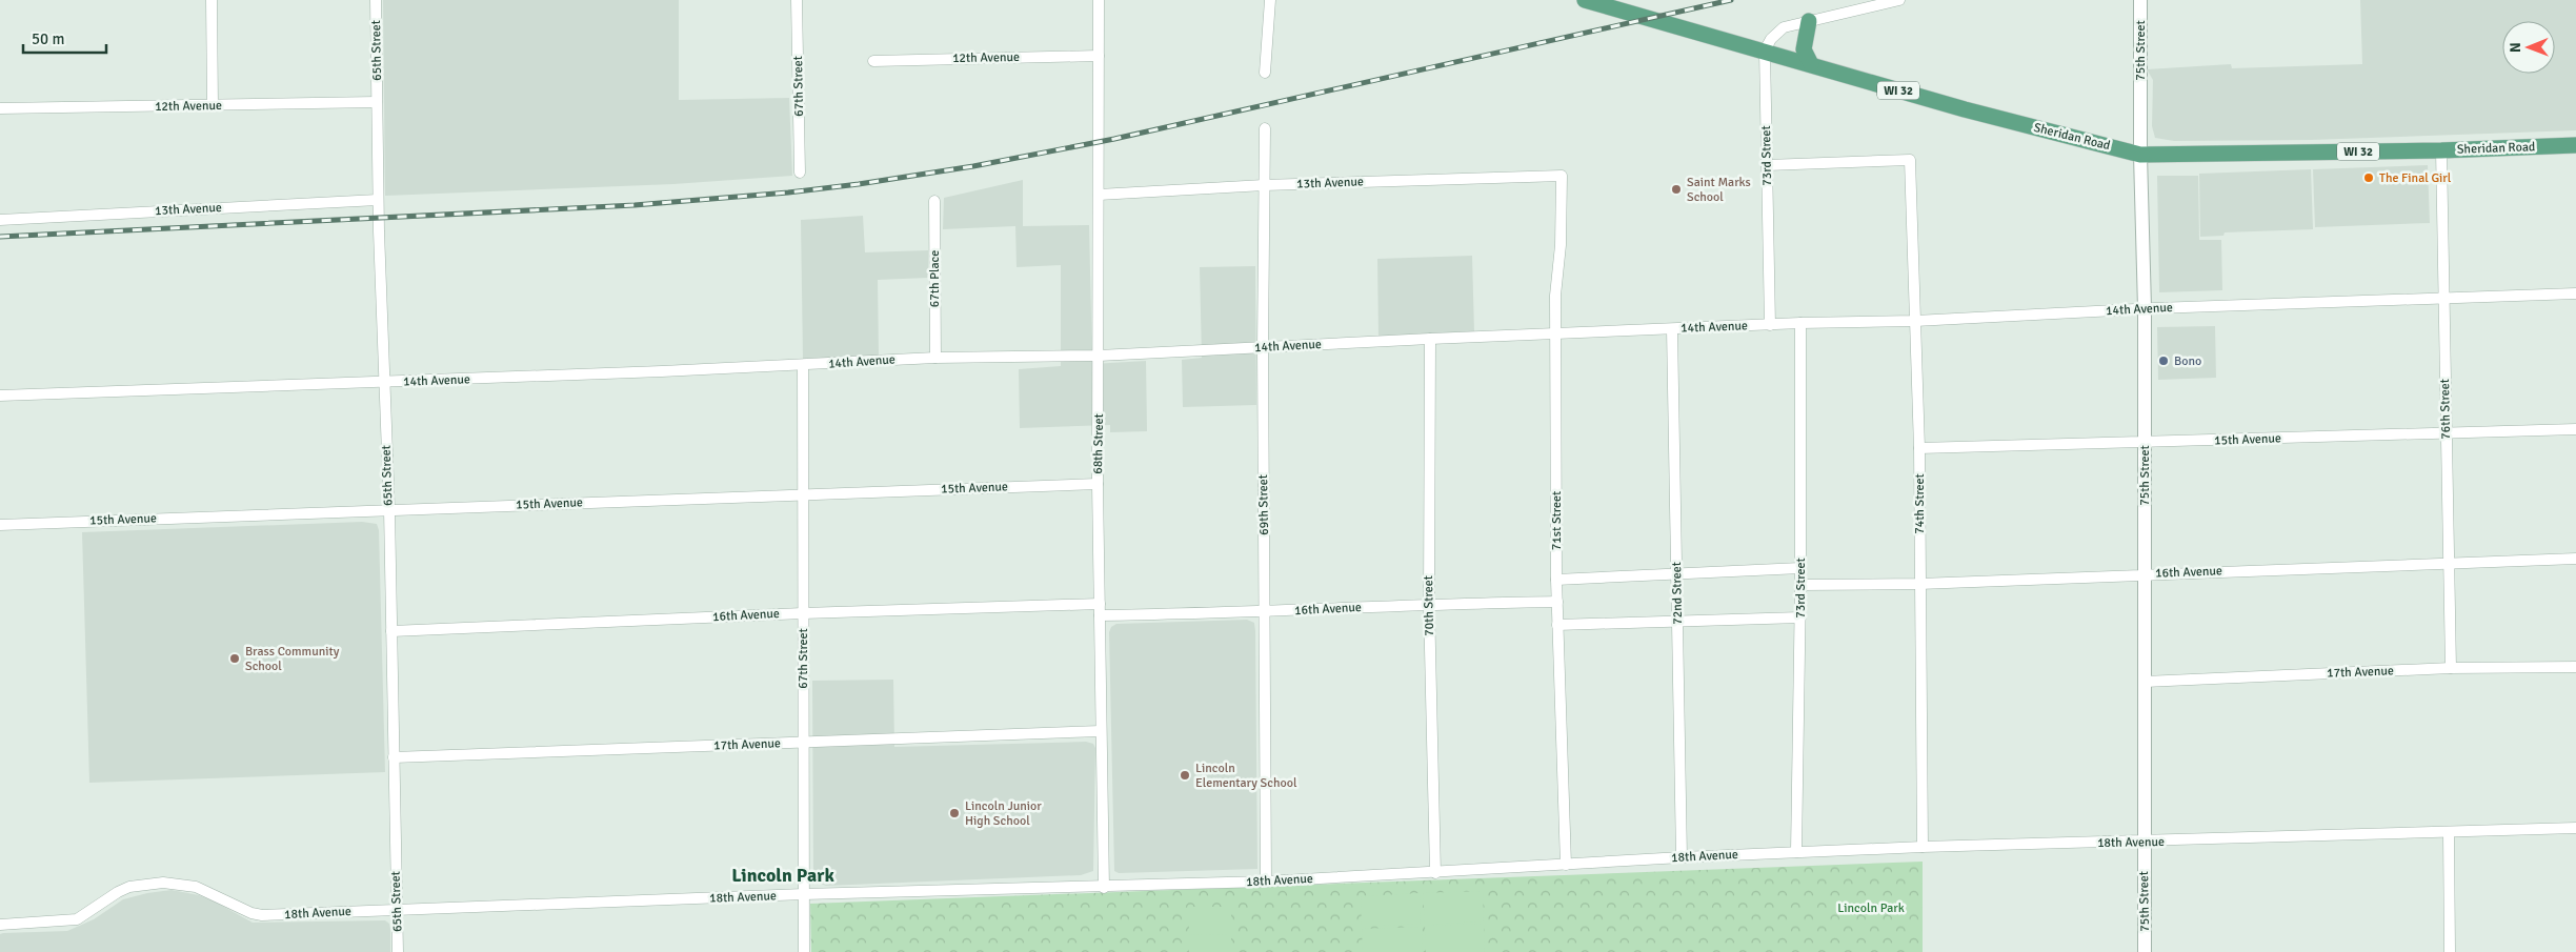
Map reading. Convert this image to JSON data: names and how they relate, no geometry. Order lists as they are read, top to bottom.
{
  "streets": {
    "main road": ["WI 32", "Sheridan Road"],
    "street": [
      "65th Street",
      "75th Street",
      "12th Avenue",
      "67th Street",
      "73rd Street",
      "13th Avenue",
      "67th Place",
      "14th Avenue",
      "76th Street",
      "15th Avenue",
      "68th Street",
      "74th Street",
      "69th Street",
      "71st Street",
      "16th Avenue",
      "72nd Street",
      "70th Street",
      "17th Avenue",
      "18th Avenue"
    ]
  },
  "crossings": [
    ["65th Street", "12th Avenue"],
    ["65th Street", "13th Avenue"],
    ["65th Street", "14th Avenue"],
    ["65th Street", "15th Avenue"],
    ["65th Street", "16th Avenue"],
    ["65th Street", "17th Avenue"],
    ["65th Street", "18th Avenue"],
    ["75th Street", "Sheridan Road"],
    ["75th Street", "14th Avenue"],
    ["75th Street", "15th Avenue"],
    ["75th Street", "16th Avenue"],
    ["75th Street", "17th Avenue"],
    ["75th Street", "18th Avenue"],
    ["12th Avenue", "68th Street"],
    ["67th Street", "14th Avenue"],
    ["67th Street", "15th Avenue"],
    ["67th Street", "16th Avenue"],
    ["67th Street", "17th Avenue"],
    ["67th Street", "18th Avenue"],
    ["Sheridan Road", "73rd Street"],
    ["Sheridan Road", "76th Street"],
    ["73rd Street", "14th Avenue"],
    ["73rd Street", "74th Street"],
    ["73rd Street", "16th Avenue"],
    ["73rd Street", "18th Avenue"],
    ["13th Avenue", "68th Street"],
    ["13th Avenue", "69th Street"],
    ["13th Avenue", "71st Street"],
    ["67th Place", "14th Avenue"],
    ["14th Avenue", "76th Street"],
    ["14th Avenue", "68th Street"],
    ["14th Avenue", "74th Street"],
    ["14th Avenue", "69th Street"],
    ["14th Avenue", "71st Street"],
    ["14th Avenue", "72nd Street"],
    ["14th Avenue", "70th Street"],
    ["76th Street", "15th Avenue"],
    ["76th Street", "16th Avenue"],
    ["76th Street", "17th Avenue"],
    ["15th Avenue", "68th Street"],
    ["15th Avenue", "74th Street"],
    ["68th Street", "16th Avenue"],
    ["68th Street", "17th Avenue"],
    ["68th Street", "18th Avenue"],
    ["74th Street", "16th Avenue"],
    ["74th Street", "18th Avenue"],
    ["69th Street", "16th Avenue"],
    ["69th Street", "18th Avenue"],
    ["71st Street", "16th Avenue"],
    ["71st Street", "18th Avenue"],
    ["16th Avenue", "70th Street"],
    ["72nd Street", "18th Avenue"],
    ["70th Street", "18th Avenue"]
  ],
  "districts": ["Lincoln Park"],
  "parks": ["Lincoln Park"],
  "places": [
    "The Final Girl",
    "Saint Marks School",
    "Bono",
    "Brass Community School",
    "Lincoln Elementary School",
    "Lincoln Junior High School"
  ],
  "scale_bar": "50 m",
  "north": "left"
}
